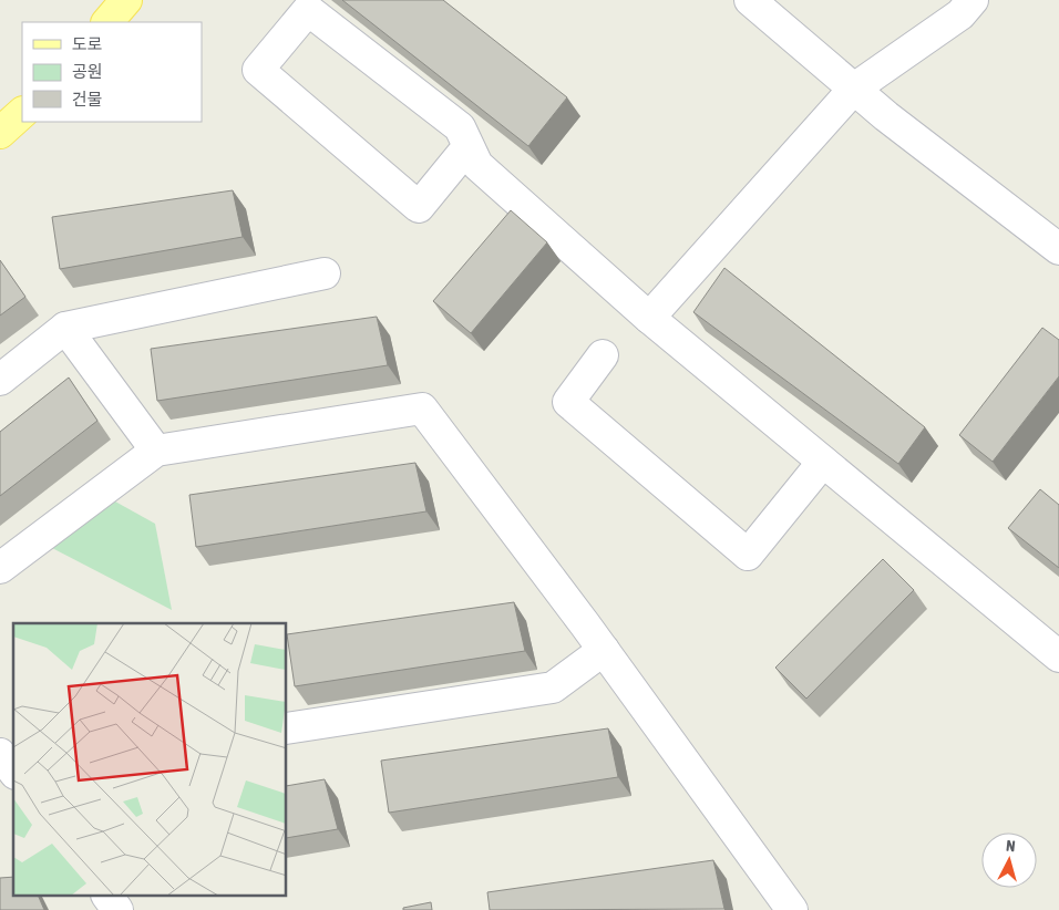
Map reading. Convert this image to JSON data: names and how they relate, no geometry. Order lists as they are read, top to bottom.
{
  "legend": ["도로", "공원", "건물"],
  "north": "top"
}
